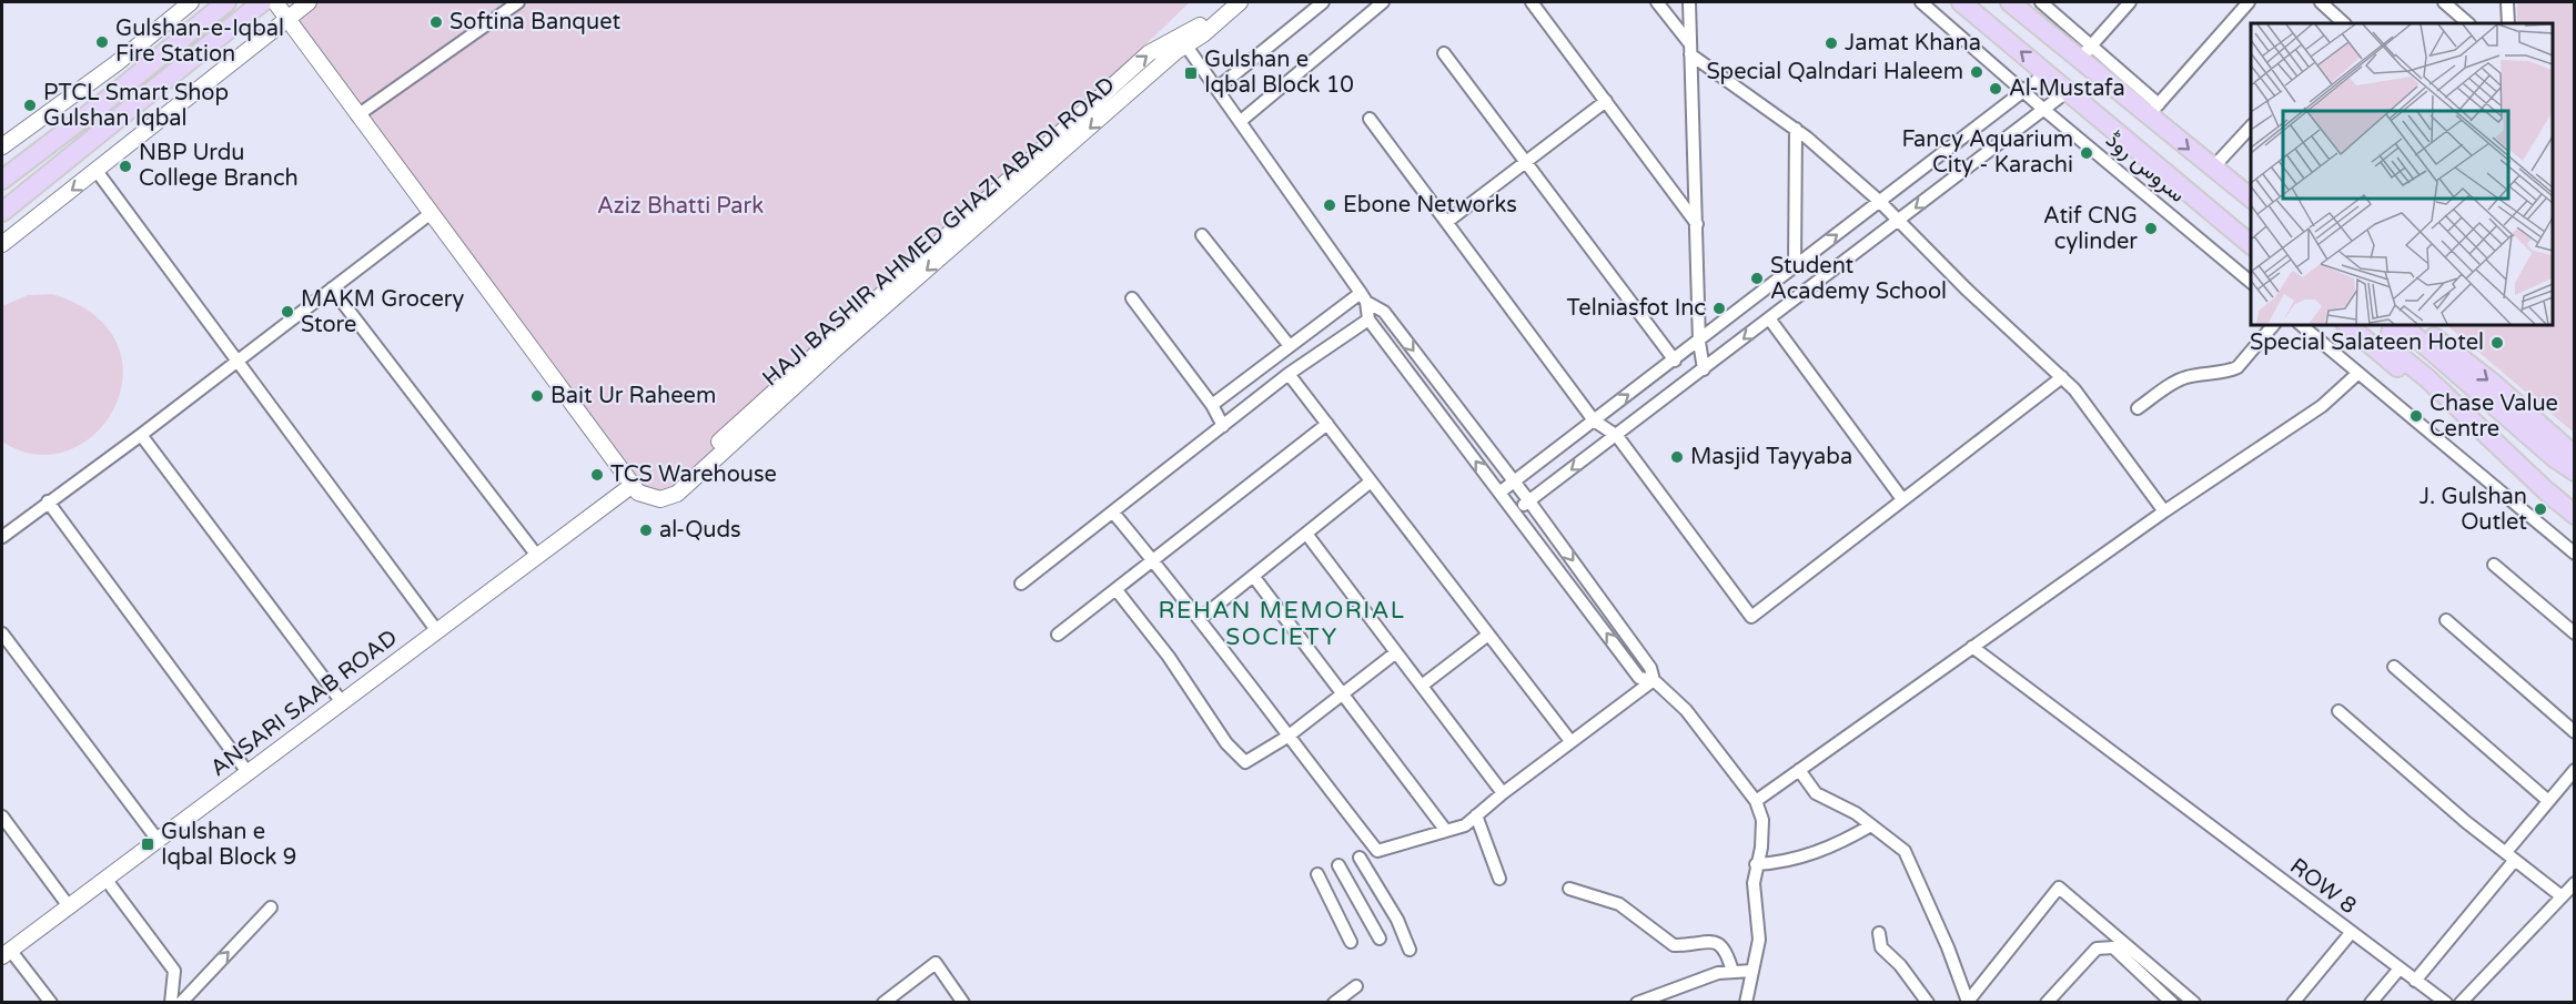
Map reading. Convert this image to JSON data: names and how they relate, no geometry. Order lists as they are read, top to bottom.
{
  "streets": {
    "street": [
      "سروس روڈ",
      "HAJI BASHIR AHMED GHAZI ABADI ROAD",
      "ANSARI SAAB ROAD",
      "ROW 8"
    ]
  },
  "crossings": [
    ["HAJI BASHIR AHMED GHAZI ABADI ROAD", "ANSARI SAAB ROAD"]
  ],
  "districts": ["REHAN MEMORIAL SOCIETY"],
  "parks": ["Aziz Bhatti Park"],
  "places": {
    "other": [
      "Softina Banquet",
      "Gulshan-e-Iqbal Fire Station",
      "Jamat Khana",
      "Special Qalndari Haleem",
      "Al-Mustafa",
      "PTCL Smart Shop Gulshan Iqbal",
      "Fancy Aquarium City - Karachi",
      "NBP Urdu College Branch",
      "Ebone Networks",
      "Atif CNG cylinder",
      "Student Academy School",
      "Telniasfot Inc",
      "MAKM Grocery Store",
      "Special Salateen Hotel",
      "Bait Ur Raheem",
      "Chase Value Centre",
      "Masjid Tayyaba",
      "TCS Warehouse",
      "J. Gulshan Outlet",
      "al-Quds"
    ],
    "transit": ["Gulshan e Iqbal Block 10", "Gulshan e Iqbal Block 9"]
  }
}
